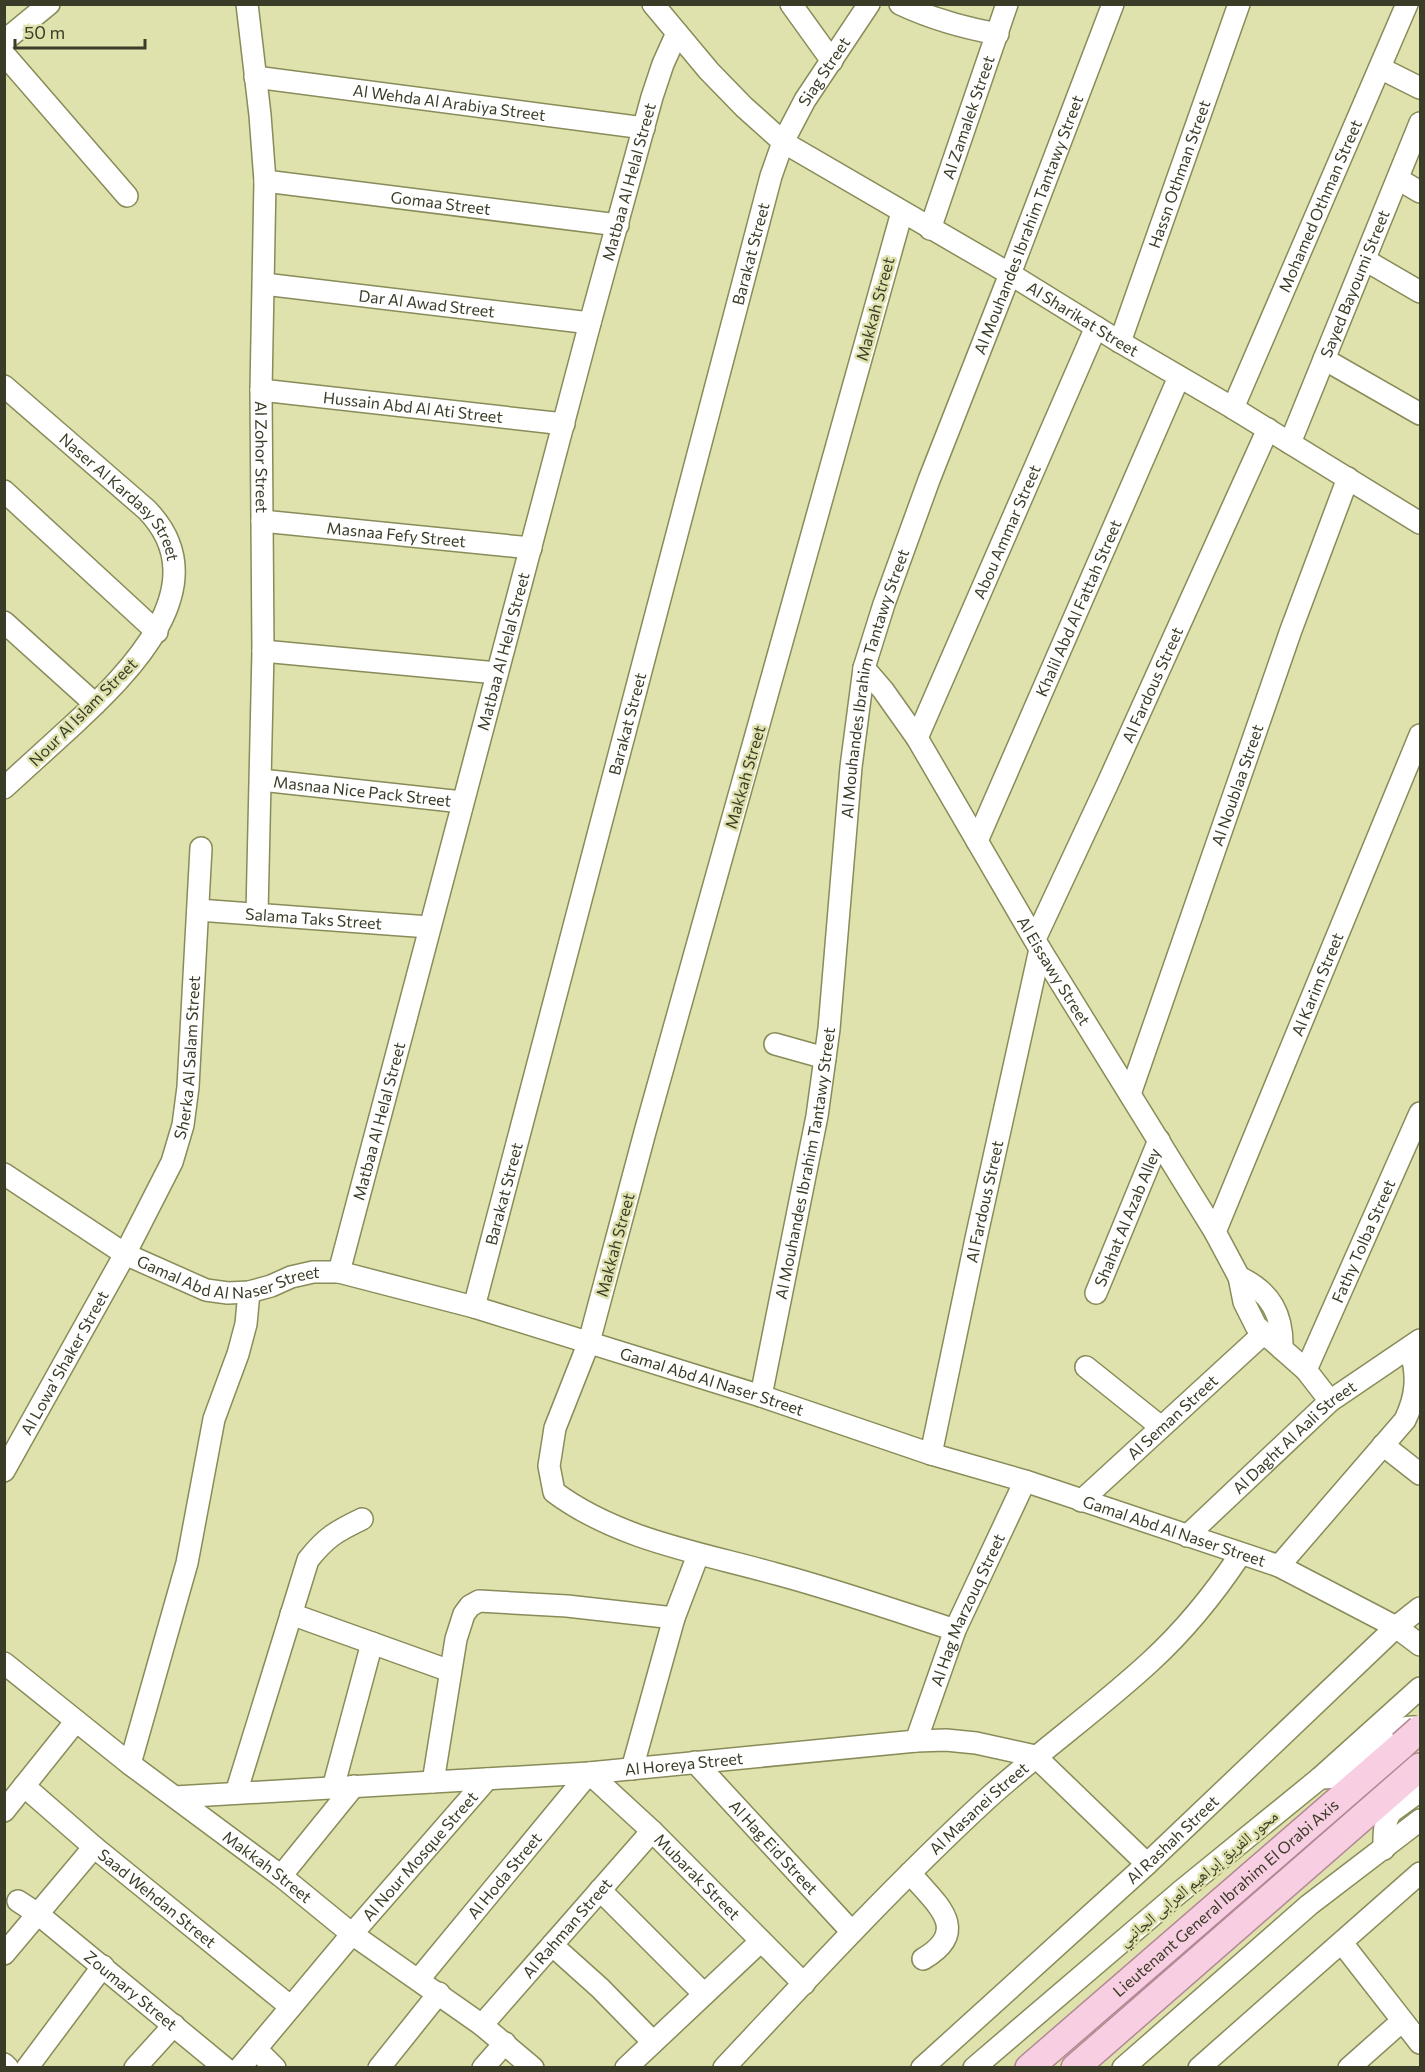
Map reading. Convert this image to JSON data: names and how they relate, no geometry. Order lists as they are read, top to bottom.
{
  "streets": {
    "main road": ["Lieutenant General Ibrahim El Orabi Axis"],
    "street": [
      "Siag Street",
      "Al Wehda Al Arabiya Street",
      "Al Zamalek Street",
      "Hassn Othman Street",
      "Matbaa Al Helal Street",
      "Gomaa Street",
      "Mohamed Othman Street",
      "Al Mouhandes Ibrahim Tantawy Street",
      "Barakat Street",
      "Sayed Bayoumi Street",
      "Dar Al Awad Street",
      "Makkah Street",
      "Al Sharikat Street",
      "Hussain Abd Al Ati Street",
      "Al Zohor Street",
      "Naser Al Kardasy Street",
      "Abou Ammar Street",
      "Masnaa Fefy Street",
      "Khalil Abd Al Fattah Street",
      "Al Fardous Street",
      "Nour Al Islam Street",
      "Al Noublaa Street",
      "Masnaa Nice Pack Street",
      "Salama Taks Street",
      "Al Eissawy Street",
      "Al Karim Street",
      "Sherka Al Salam Street",
      "Shahat Al Azab Alley",
      "Fathy Tolba Street",
      "Gamal Abd Al Naser Street",
      "Al Lowa' Shaker Street",
      "Al Seman Street",
      "Al Daght Al Aali Street",
      "Al Hag Marzouq Street",
      "Al Horeya Street",
      "Al Masanei Street",
      "Al Rashah Street",
      "Al Hag Eid Street",
      "Al Nour Mosque Street",
      "Al Hoda Street",
      "Mubarak Street",
      "محور الفريق إبراهيم العرابى الجانبي",
      "Saad Wehdan Street",
      "Al Rahman Street",
      "Zoumary Street"
    ]
  },
  "crossings": [
    ["Siag Street", "Barakat Street"],
    ["Siag Street", "Al Sharikat Street"],
    ["Al Wehda Al Arabiya Street", "Matbaa Al Helal Street"],
    ["Al Wehda Al Arabiya Street", "Al Zohor Street"],
    ["Al Zamalek Street", "Al Sharikat Street"],
    ["Hassn Othman Street", "Al Sharikat Street"],
    ["Matbaa Al Helal Street", "Gomaa Street"],
    ["Matbaa Al Helal Street", "Dar Al Awad Street"],
    ["Matbaa Al Helal Street", "Al Sharikat Street"],
    ["Matbaa Al Helal Street", "Hussain Abd Al Ati Street"],
    ["Matbaa Al Helal Street", "Masnaa Fefy Street"],
    ["Matbaa Al Helal Street", "Masnaa Nice Pack Street"],
    ["Matbaa Al Helal Street", "Salama Taks Street"],
    ["Matbaa Al Helal Street", "Gamal Abd Al Naser Street"],
    ["Gomaa Street", "Al Zohor Street"],
    ["Mohamed Othman Street", "Al Sharikat Street"],
    ["Al Mouhandes Ibrahim Tantawy Street", "Al Sharikat Street"],
    ["Al Mouhandes Ibrahim Tantawy Street", "Al Eissawy Street"],
    ["Al Mouhandes Ibrahim Tantawy Street", "Gamal Abd Al Naser Street"],
    ["Barakat Street", "Al Sharikat Street"],
    ["Barakat Street", "Gamal Abd Al Naser Street"],
    ["Sayed Bayoumi Street", "Al Sharikat Street"],
    ["Dar Al Awad Street", "Al Zohor Street"],
    ["Makkah Street", "Al Sharikat Street"],
    ["Makkah Street", "Gamal Abd Al Naser Street"],
    ["Makkah Street", "Al Hag Marzouq Street"],
    ["Makkah Street", "Al Horeya Street"],
    ["Makkah Street", "Al Nour Mosque Street"],
    ["Makkah Street", "Al Hoda Street"],
    ["Makkah Street", "Al Rahman Street"],
    ["Al Sharikat Street", "Abou Ammar Street"],
    ["Al Sharikat Street", "Khalil Abd Al Fattah Street"],
    ["Al Sharikat Street", "Al Fardous Street"],
    ["Al Sharikat Street", "Al Noublaa Street"],
    ["Hussain Abd Al Ati Street", "Al Zohor Street"],
    ["Al Zohor Street", "Masnaa Fefy Street"],
    ["Al Zohor Street", "Masnaa Nice Pack Street"],
    ["Al Zohor Street", "Salama Taks Street"],
    ["Naser Al Kardasy Street", "Nour Al Islam Street"],
    ["Abou Ammar Street", "Al Eissawy Street"],
    ["Khalil Abd Al Fattah Street", "Al Eissawy Street"],
    ["Al Fardous Street", "Al Eissawy Street"],
    ["Al Fardous Street", "Gamal Abd Al Naser Street"],
    ["Al Noublaa Street", "Al Eissawy Street"],
    ["Salama Taks Street", "Sherka Al Salam Street"],
    ["Al Eissawy Street", "Al Karim Street"],
    ["Al Eissawy Street", "Shahat Al Azab Alley"],
    ["Al Eissawy Street", "Fathy Tolba Street"],
    ["Al Eissawy Street", "Al Seman Street"],
    ["Al Eissawy Street", "Al Daght Al Aali Street"],
    ["Sherka Al Salam Street", "Gamal Abd Al Naser Street"],
    ["Sherka Al Salam Street", "Al Lowa' Shaker Street"],
    ["Gamal Abd Al Naser Street", "Al Lowa' Shaker Street"],
    ["Gamal Abd Al Naser Street", "Al Seman Street"],
    ["Gamal Abd Al Naser Street", "Al Daght Al Aali Street"],
    ["Gamal Abd Al Naser Street", "Al Hag Marzouq Street"],
    ["Gamal Abd Al Naser Street", "Al Masanei Street"],
    ["Gamal Abd Al Naser Street", "Al Rashah Street"],
    ["Al Hag Marzouq Street", "Al Horeya Street"],
    ["Al Horeya Street", "Al Masanei Street"],
    ["Al Horeya Street", "Al Hag Eid Street"],
    ["Al Horeya Street", "Al Nour Mosque Street"],
    ["Al Horeya Street", "Al Hoda Street"],
    ["Al Horeya Street", "Mubarak Street"],
    ["Al Masanei Street", "Al Hag Eid Street"],
    ["Al Masanei Street", "Mubarak Street"],
    ["Al Nour Mosque Street", "Saad Wehdan Street"],
    ["Al Hoda Street", "Mubarak Street"],
    ["Mubarak Street", "Al Rahman Street"]
  ],
  "scale_bar": "50 m"
}
